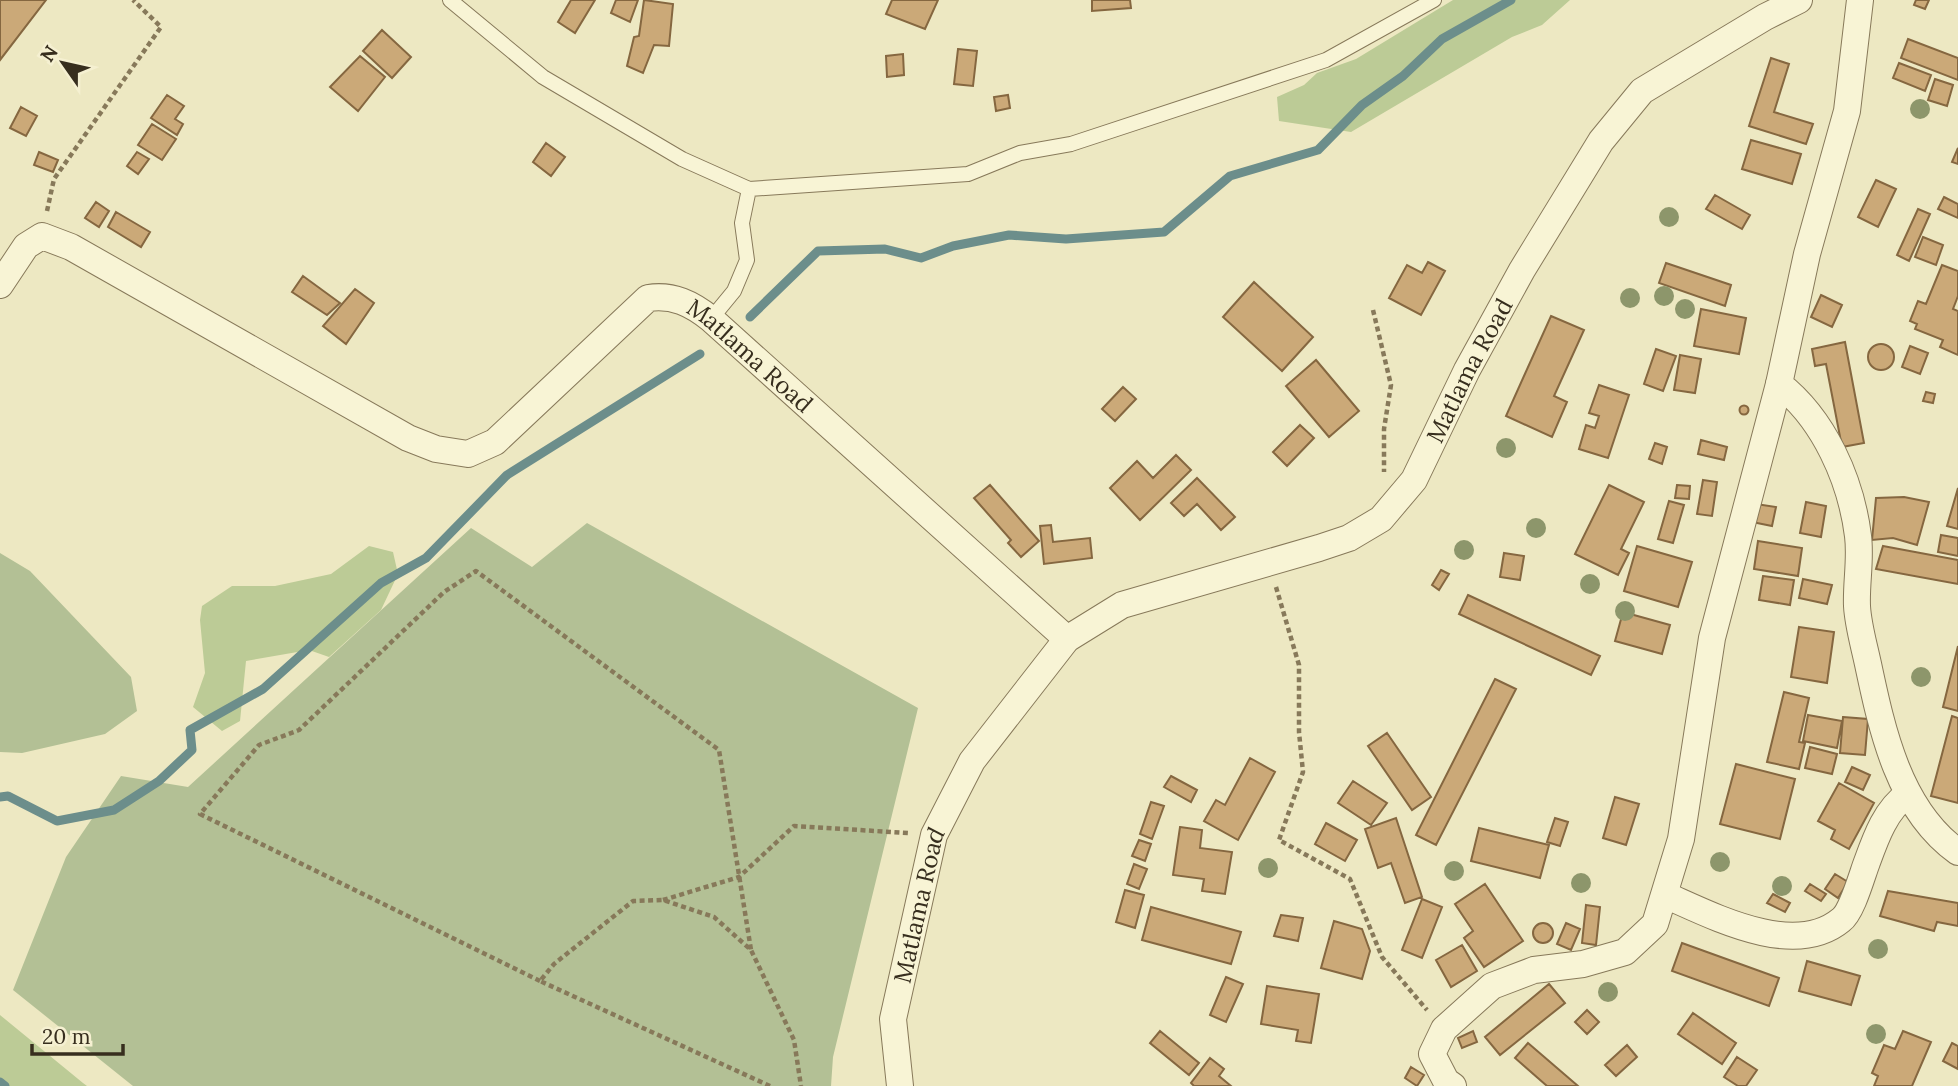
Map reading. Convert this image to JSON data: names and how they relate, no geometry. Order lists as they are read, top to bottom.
{
  "streets": {
    "street": ["Matlama Road"]
  },
  "scale_bar": "20 m",
  "north": "top left"
}
